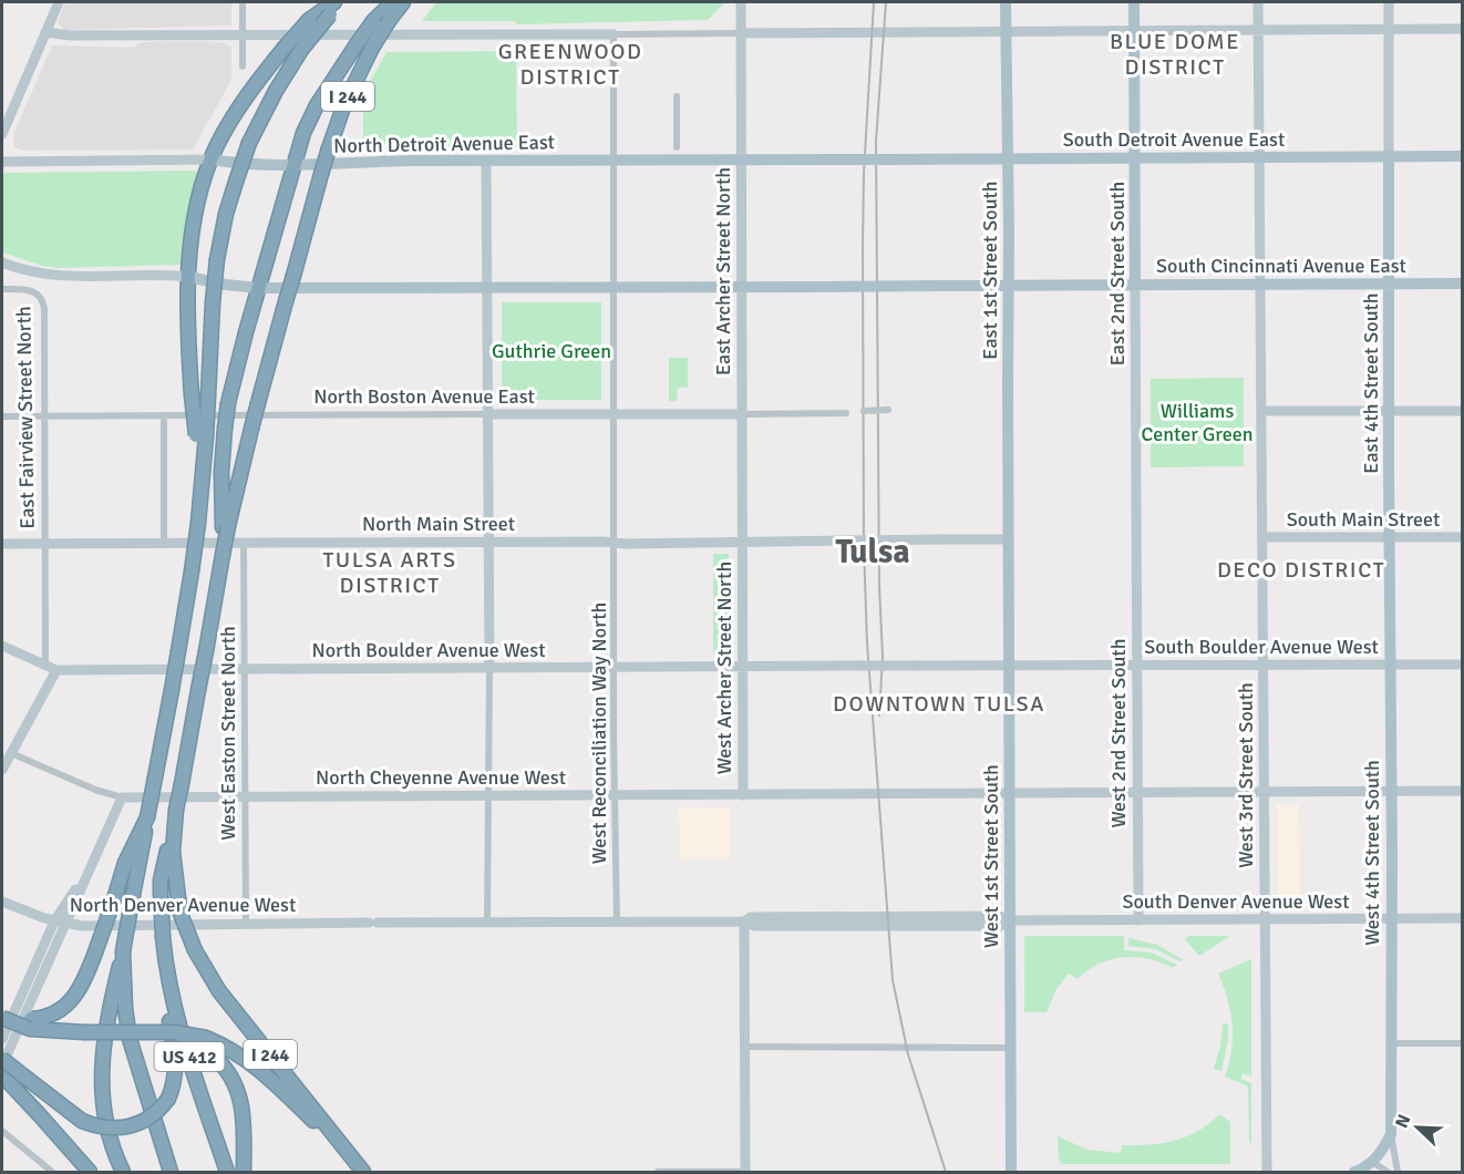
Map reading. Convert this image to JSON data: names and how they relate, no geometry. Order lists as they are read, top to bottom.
{
  "streets": {
    "highway": ["I 244", "US 412"],
    "main road": [
      "South Detroit Avenue East",
      "North Detroit Avenue East",
      "South Cincinnati Avenue East",
      "East 1st Street South",
      "East 2nd Street South",
      "East 4th Street South",
      "West 4th Street South",
      "West 1st Street South"
    ],
    "street": [
      "East Archer Street North",
      "North Boston Avenue East",
      "East Fairview Street North",
      "South Main Street",
      "North Main Street",
      "South Boulder Avenue West",
      "North Boulder Avenue West",
      "West Archer Street North",
      "West Easton Street North",
      "West Reconciliation Way North",
      "West 2nd Street South",
      "West 3rd Street South",
      "North Cheyenne Avenue West",
      "South Denver Avenue West",
      "North Denver Avenue West"
    ]
  },
  "crossings": [
    ["I 244", "US 412"],
    ["South Detroit Avenue East", "North Detroit Avenue East"],
    ["South Detroit Avenue East", "East 1st Street South"],
    ["South Detroit Avenue East", "East 2nd Street South"],
    ["South Detroit Avenue East", "East 4th Street South"],
    ["South Detroit Avenue East", "West 3rd Street South"],
    ["North Detroit Avenue East", "East Archer Street North"],
    ["North Detroit Avenue East", "West Reconciliation Way North"],
    ["South Cincinnati Avenue East", "East 1st Street South"],
    ["South Cincinnati Avenue East", "East Archer Street North"],
    ["South Cincinnati Avenue East", "East 2nd Street South"],
    ["South Cincinnati Avenue East", "East 4th Street South"],
    ["South Cincinnati Avenue East", "West Reconciliation Way North"],
    ["South Cincinnati Avenue East", "West 3rd Street South"],
    ["East 1st Street South", "North Main Street"],
    ["East 1st Street South", "West 1st Street South"],
    ["East Archer Street North", "North Boston Avenue East"],
    ["East Archer Street North", "North Main Street"],
    ["East Archer Street North", "West Archer Street North"],
    ["East 2nd Street South", "West 2nd Street South"],
    ["East 4th Street South", "South Main Street"],
    ["East 4th Street South", "West 4th Street South"],
    ["North Boston Avenue East", "East Fairview Street North"],
    ["North Boston Avenue East", "West Reconciliation Way North"],
    ["East Fairview Street North", "North Main Street"],
    ["East Fairview Street North", "North Boulder Avenue West"],
    ["South Main Street", "West 3rd Street South"],
    ["South Main Street", "West 4th Street South"],
    ["North Main Street", "West Archer Street North"],
    ["North Main Street", "West Easton Street North"],
    ["North Main Street", "West Reconciliation Way North"],
    ["North Main Street", "West 1st Street South"],
    ["South Boulder Avenue West", "North Boulder Avenue West"],
    ["South Boulder Avenue West", "West 2nd Street South"],
    ["South Boulder Avenue West", "West 3rd Street South"],
    ["South Boulder Avenue West", "West 4th Street South"],
    ["South Boulder Avenue West", "West 1st Street South"],
    ["North Boulder Avenue West", "West Archer Street North"],
    ["North Boulder Avenue West", "West Easton Street North"],
    ["North Boulder Avenue West", "West Reconciliation Way North"],
    ["West Archer Street North", "North Cheyenne Avenue West"],
    ["West Easton Street North", "North Cheyenne Avenue West"],
    ["West Easton Street North", "North Denver Avenue West"],
    ["West Reconciliation Way North", "North Cheyenne Avenue West"],
    ["West Reconciliation Way North", "North Denver Avenue West"],
    ["West 2nd Street South", "North Cheyenne Avenue West"],
    ["West 2nd Street South", "South Denver Avenue West"],
    ["West 3rd Street South", "North Cheyenne Avenue West"],
    ["West 3rd Street South", "South Denver Avenue West"],
    ["North Cheyenne Avenue West", "West 4th Street South"],
    ["North Cheyenne Avenue West", "West 1st Street South"],
    ["West 4th Street South", "South Denver Avenue West"],
    ["West 1st Street South", "South Denver Avenue West"],
    ["South Denver Avenue West", "North Denver Avenue West"]
  ],
  "districts": [
    "BLUE DOME DISTRICT",
    "GREENWOOD DISTRICT",
    "Tulsa",
    "TULSA ARTS DISTRICT",
    "DECO DISTRICT",
    "DOWNTOWN TULSA"
  ],
  "parks": ["Guthrie Green", "Williams Center Green"],
  "north": "top left"
}
